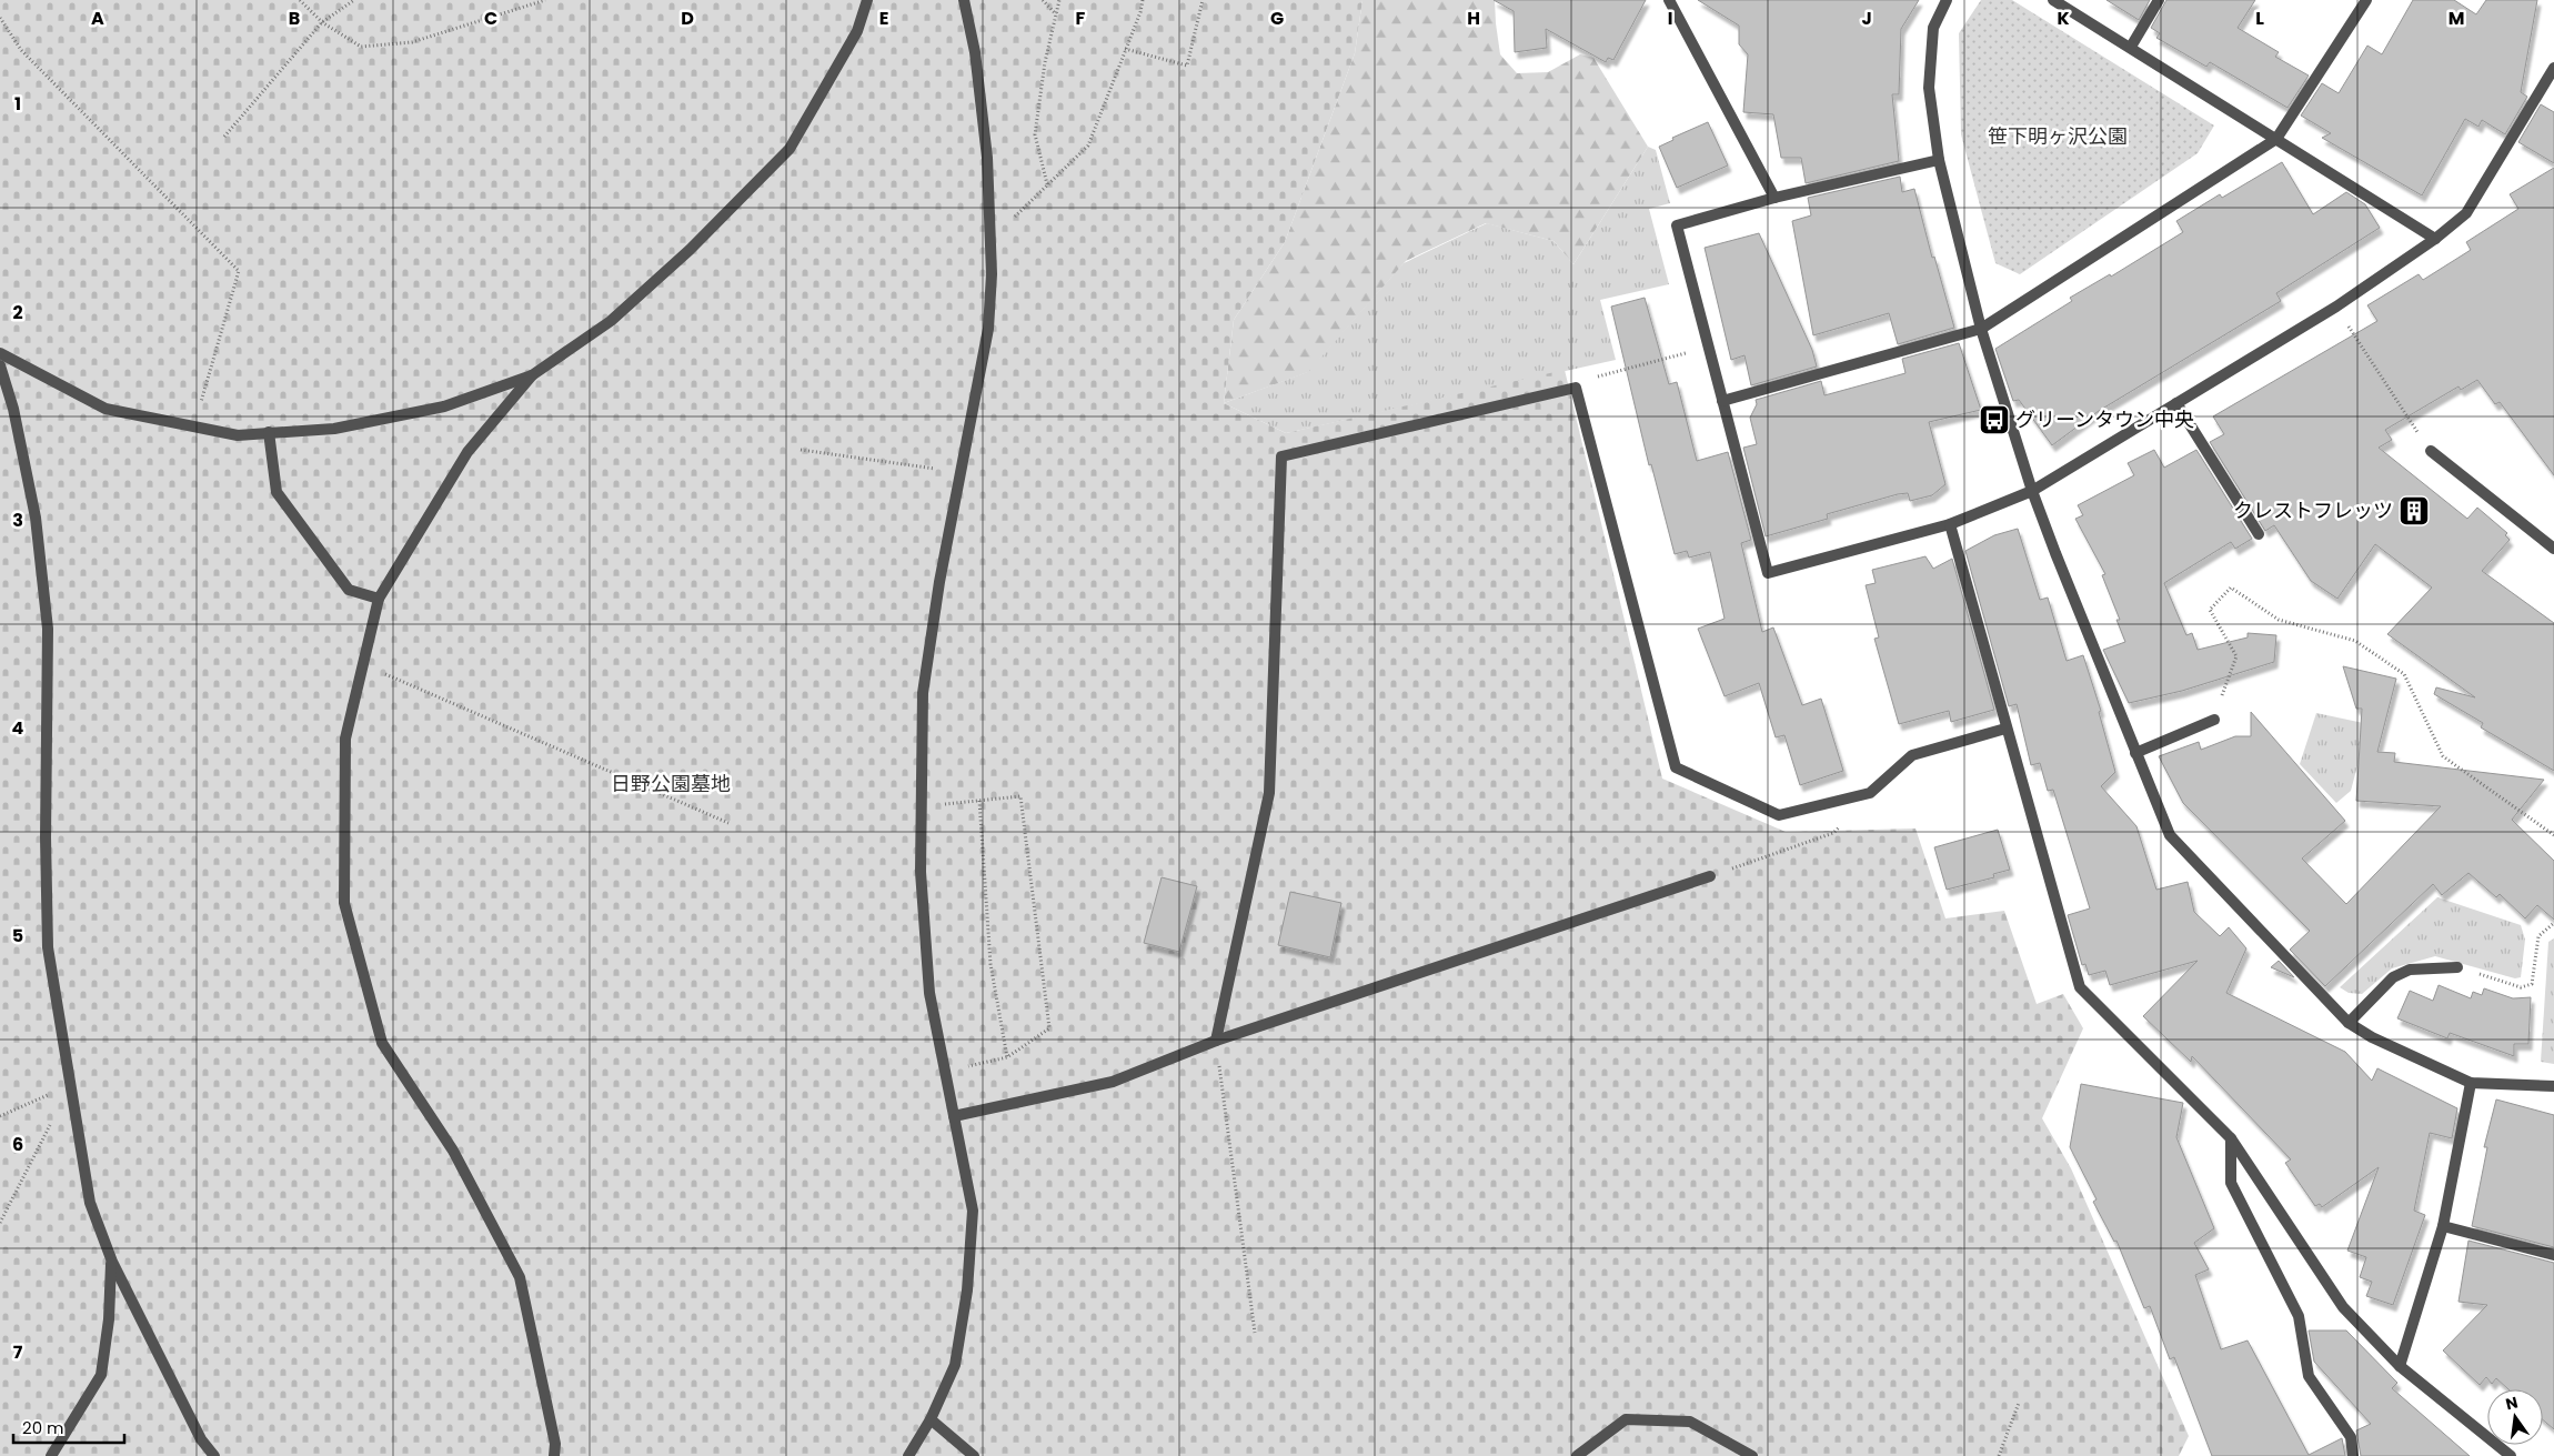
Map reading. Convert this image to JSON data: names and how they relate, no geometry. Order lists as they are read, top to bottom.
{
  "parks": ["笹下明ヶ沢公園", "日野公園墓地"],
  "places": {
    "bus stop": ["グリーンタウン中央"],
    "building": ["クレストフレッツ"]
  },
  "scale_bar": "20 m",
  "north": "top",
  "grid": {
    "columns": [
      "A",
      "B",
      "C",
      "D",
      "E",
      "F",
      "G",
      "H",
      "I",
      "J",
      "K",
      "L",
      "M"
    ],
    "rows": [
      "1",
      "2",
      "3",
      "4",
      "5",
      "6",
      "7"
    ]
  }
}
